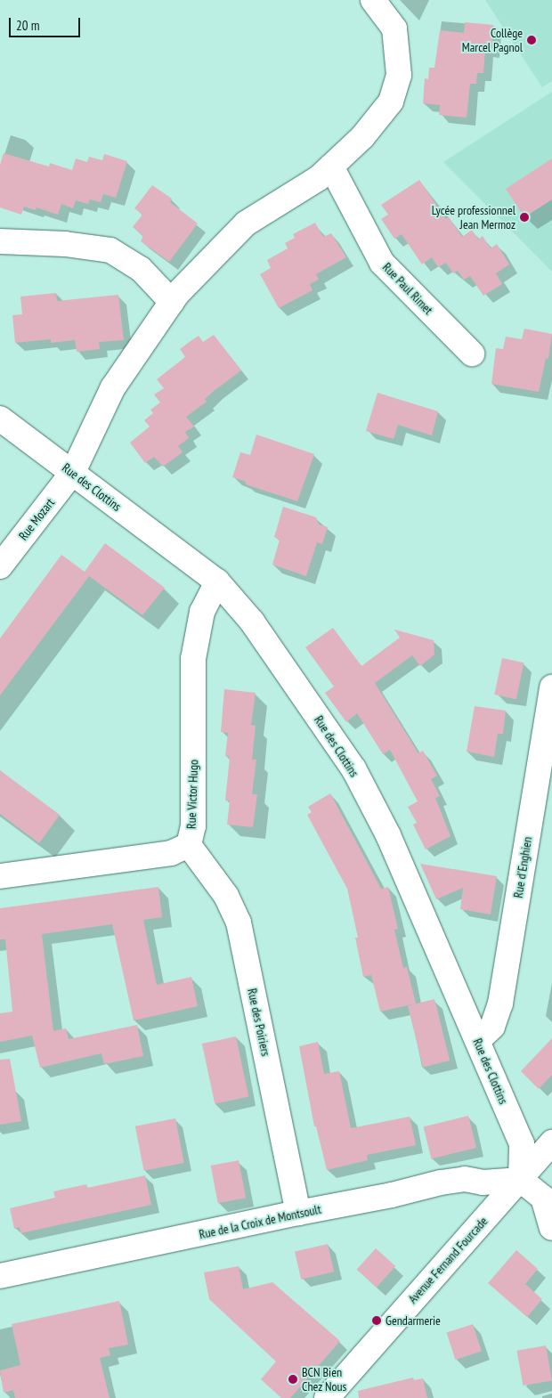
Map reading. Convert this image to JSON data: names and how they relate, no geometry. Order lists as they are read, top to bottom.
{
  "streets": {
    "street": [
      "Rue Paul Rimet",
      "Rue des Clottins",
      "Rue Mozart",
      "Rue Victor Hugo",
      "Rue d'Enghien",
      "Rue des Poiriers",
      "Rue de la Croix de Montsoult",
      "Avenue Fernand Fourcade"
    ]
  },
  "crossings": [
    ["Rue des Clottins", "Rue Mozart"],
    ["Rue des Clottins", "Rue Victor Hugo"],
    ["Rue des Clottins", "Rue d'Enghien"],
    ["Rue des Clottins", "Rue de la Croix de Montsoult"],
    ["Rue des Clottins", "Avenue Fernand Fourcade"],
    ["Rue Victor Hugo", "Rue des Poiriers"],
    ["Rue des Poiriers", "Rue de la Croix de Montsoult"],
    ["Rue de la Croix de Montsoult", "Avenue Fernand Fourcade"]
  ],
  "places": [
    "Collège Marcel Pagnol",
    "Lycée professionnel Jean Mermoz",
    "Gendarmerie",
    "BCN Bien Chez Nous"
  ],
  "scale_bar": "20 m"
}
